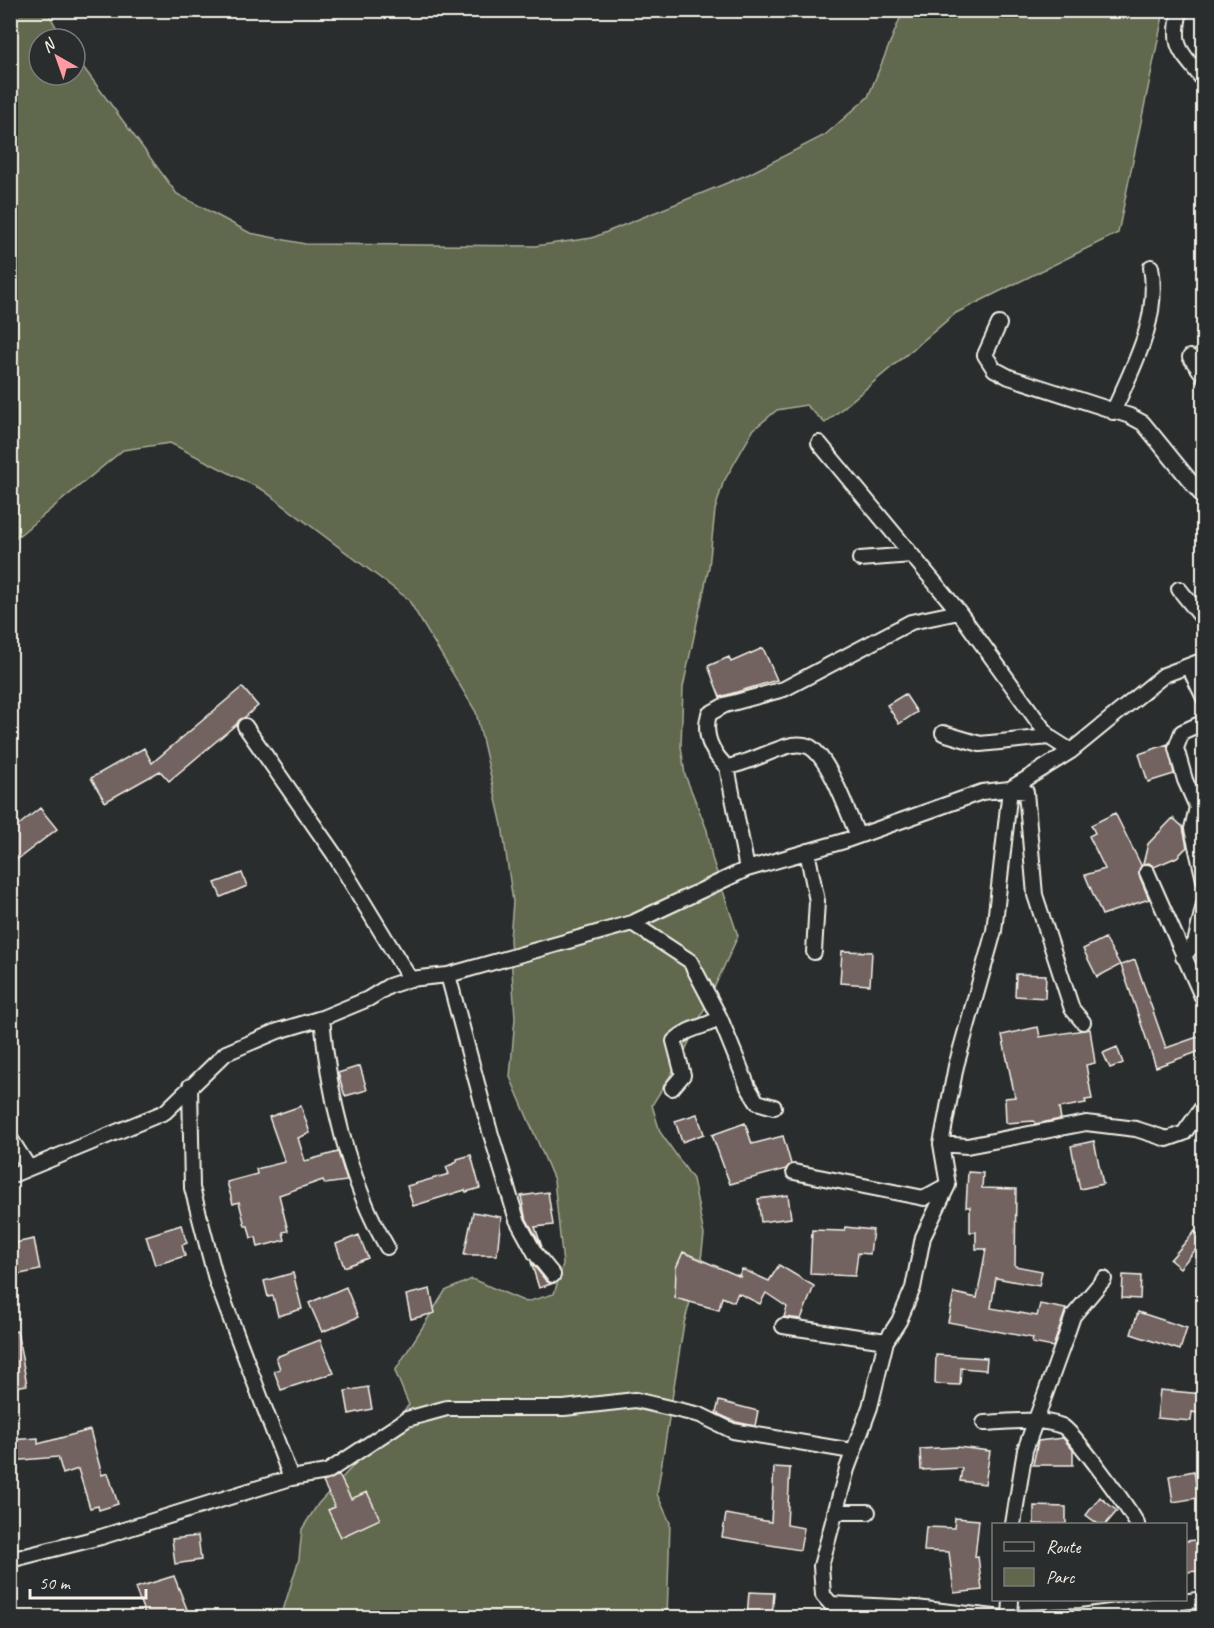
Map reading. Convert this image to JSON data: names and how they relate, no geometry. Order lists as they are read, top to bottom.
{
  "legend": ["Route", "Parc"],
  "scale_bar": "50 m",
  "north": "top left"
}
